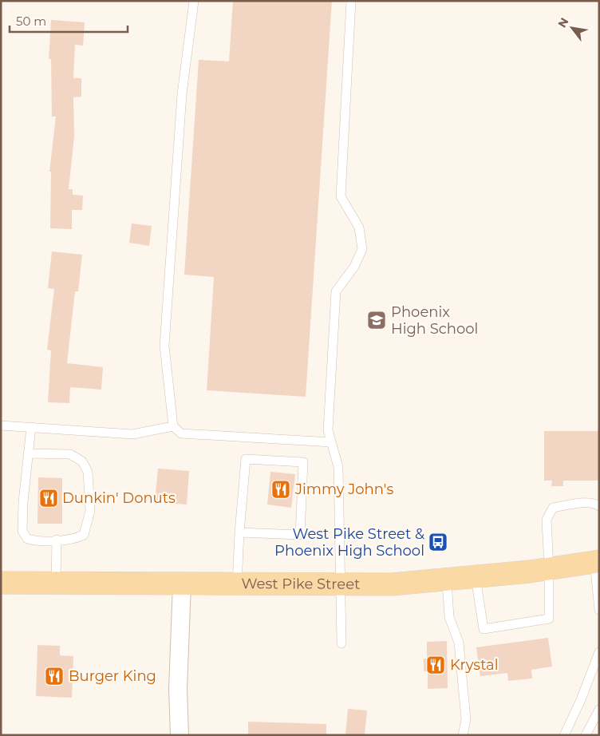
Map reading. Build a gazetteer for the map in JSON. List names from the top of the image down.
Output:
{
  "streets": {
    "main road": ["West Pike Street"]
  },
  "places": {
    "school or university": ["Phoenix High School"],
    "restaurant": [
      "Jimmy John's",
      "Dunkin' Donuts",
      "Krystal",
      "Burger King"
    ],
    "bus stop": ["West Pike Street & Phoenix High School"]
  },
  "scale_bar": "50 m",
  "north": "top left"
}
